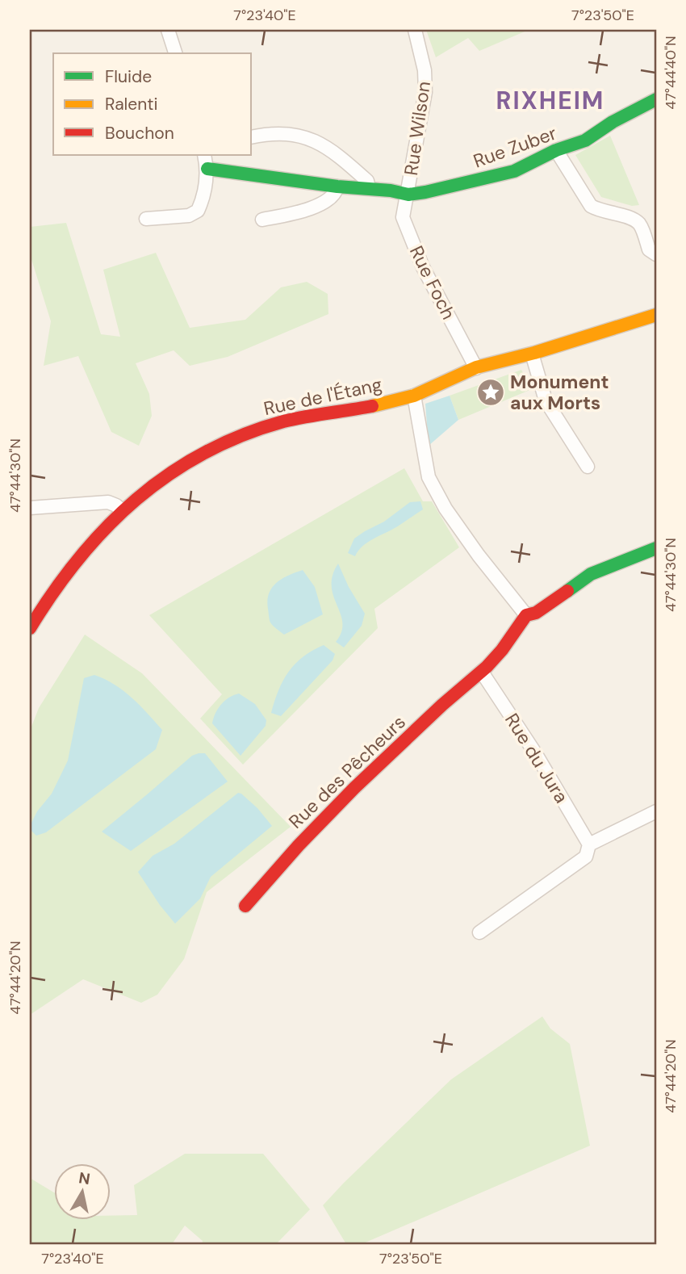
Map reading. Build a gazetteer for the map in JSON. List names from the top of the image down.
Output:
{
  "streets": {
    "street": [
      "Rue Wilson",
      "Rue Zuber",
      "Rue Foch",
      "Rue de l'Étang",
      "Rue du Jura",
      "Rue des Pêcheurs"
    ]
  },
  "crossings": [
    ["Rue Wilson", "Rue Zuber"],
    ["Rue Wilson", "Rue Foch"],
    ["Rue Zuber", "Rue Foch"],
    ["Rue Foch", "Rue de l'Étang"],
    ["Rue du Jura", "Rue des Pêcheurs"]
  ],
  "districts": ["RIXHEIM"],
  "places": {
    "place": ["Monument aux Morts"]
  },
  "legend": ["Fluide", "Ralenti", "Bouchon"],
  "north": "top",
  "coordinates": [
    "7°23'40\"E",
    "7°23'50\"E",
    "47°44'40\"N",
    "47°44'30\"N",
    "47°44'20\"N"
  ]
}
